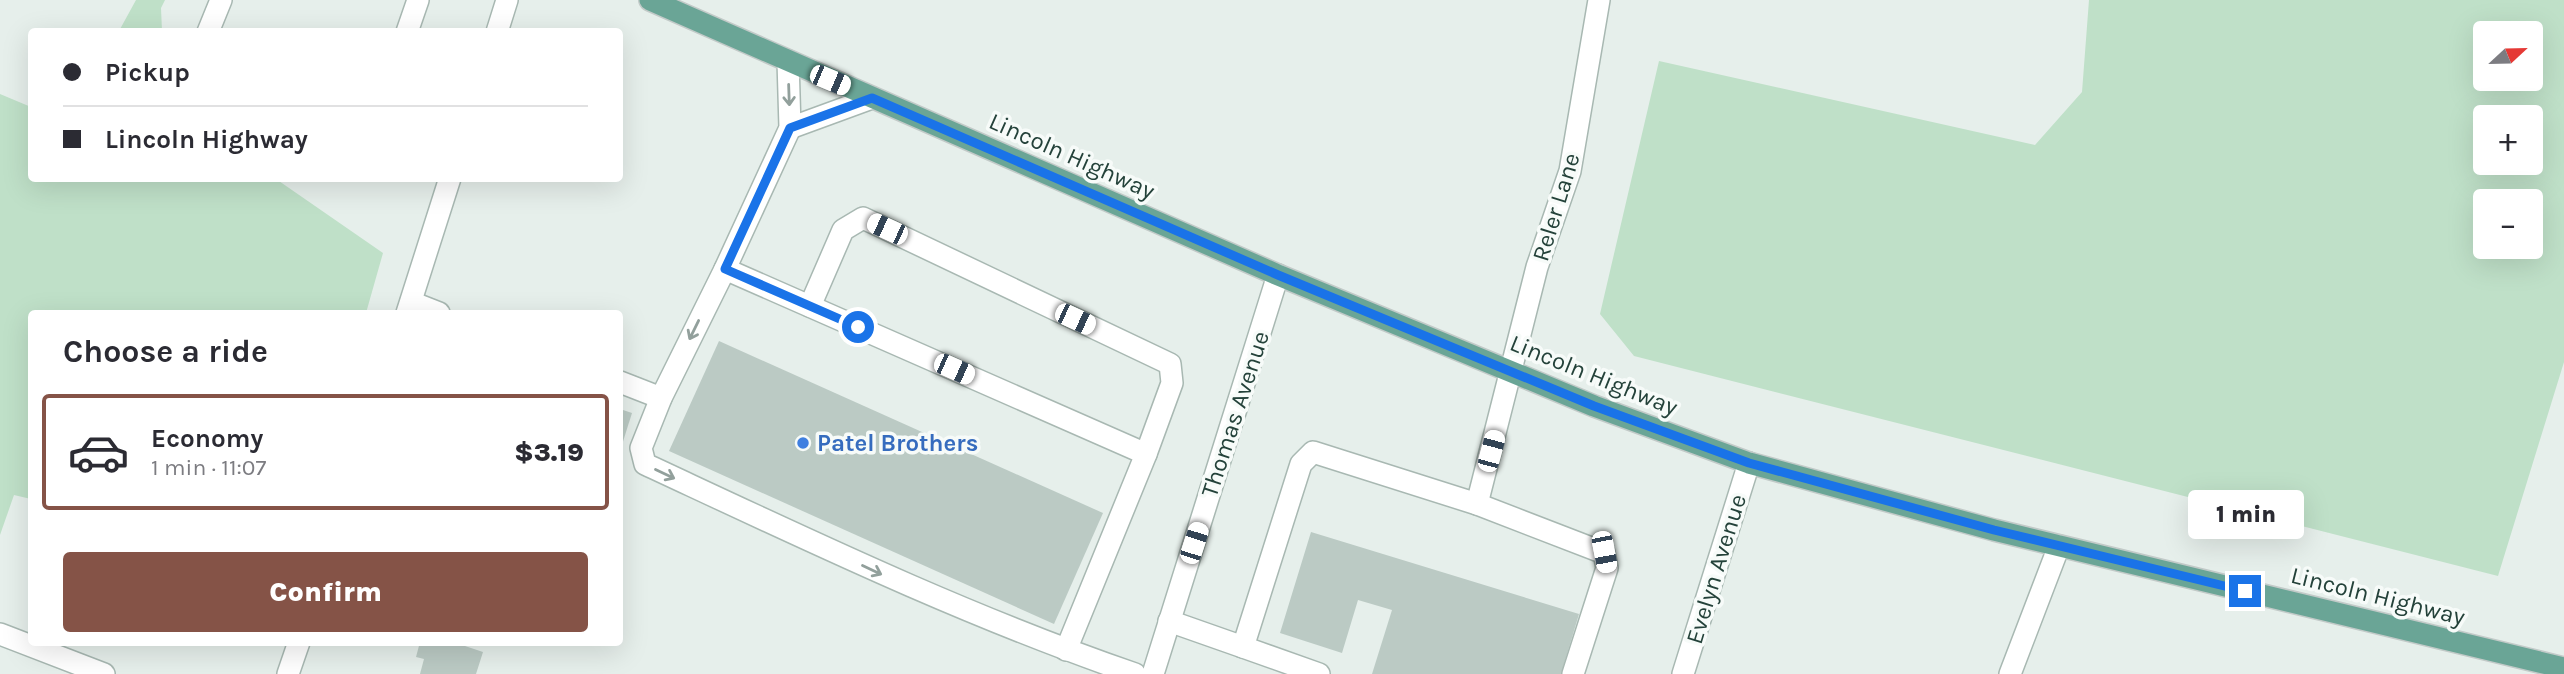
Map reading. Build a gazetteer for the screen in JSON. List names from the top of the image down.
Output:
{
  "streets": {
    "main road": ["Lincoln Highway"],
    "street": ["Reler Lane", "Thomas Avenue", "Evelyn Avenue"]
  },
  "crossings": [
    ["Lincoln Highway", "Reler Lane"],
    ["Lincoln Highway", "Thomas Avenue"],
    ["Lincoln Highway", "Evelyn Avenue"]
  ],
  "places": ["Patel Brothers"],
  "north": "right",
  "page": {
    "map_buttons": ["+", "−"],
    "banner": ["Pickup", "Lincoln Highway"],
    "heading": "Choose a ride",
    "list": [
      {
        "name": "Economy",
        "note": "1 min · 11:07",
        "value": "$3.19"
      }
    ],
    "bubble": "1 min",
    "buttons": "Confirm"
  }
}
